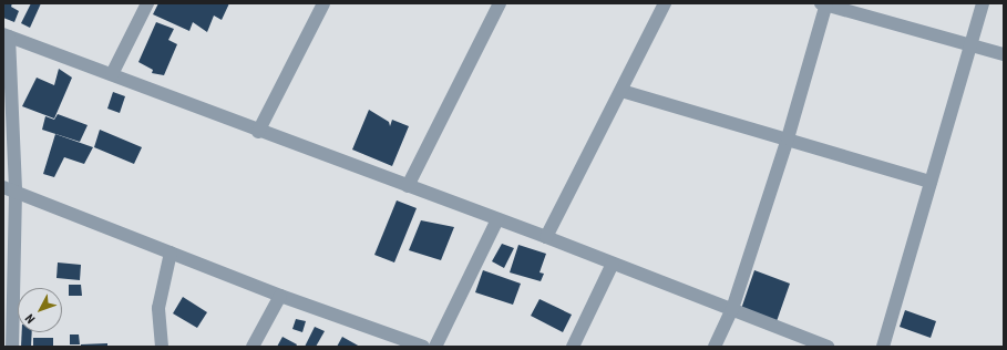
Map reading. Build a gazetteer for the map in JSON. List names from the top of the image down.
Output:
{
  "north": "bottom left"
}
